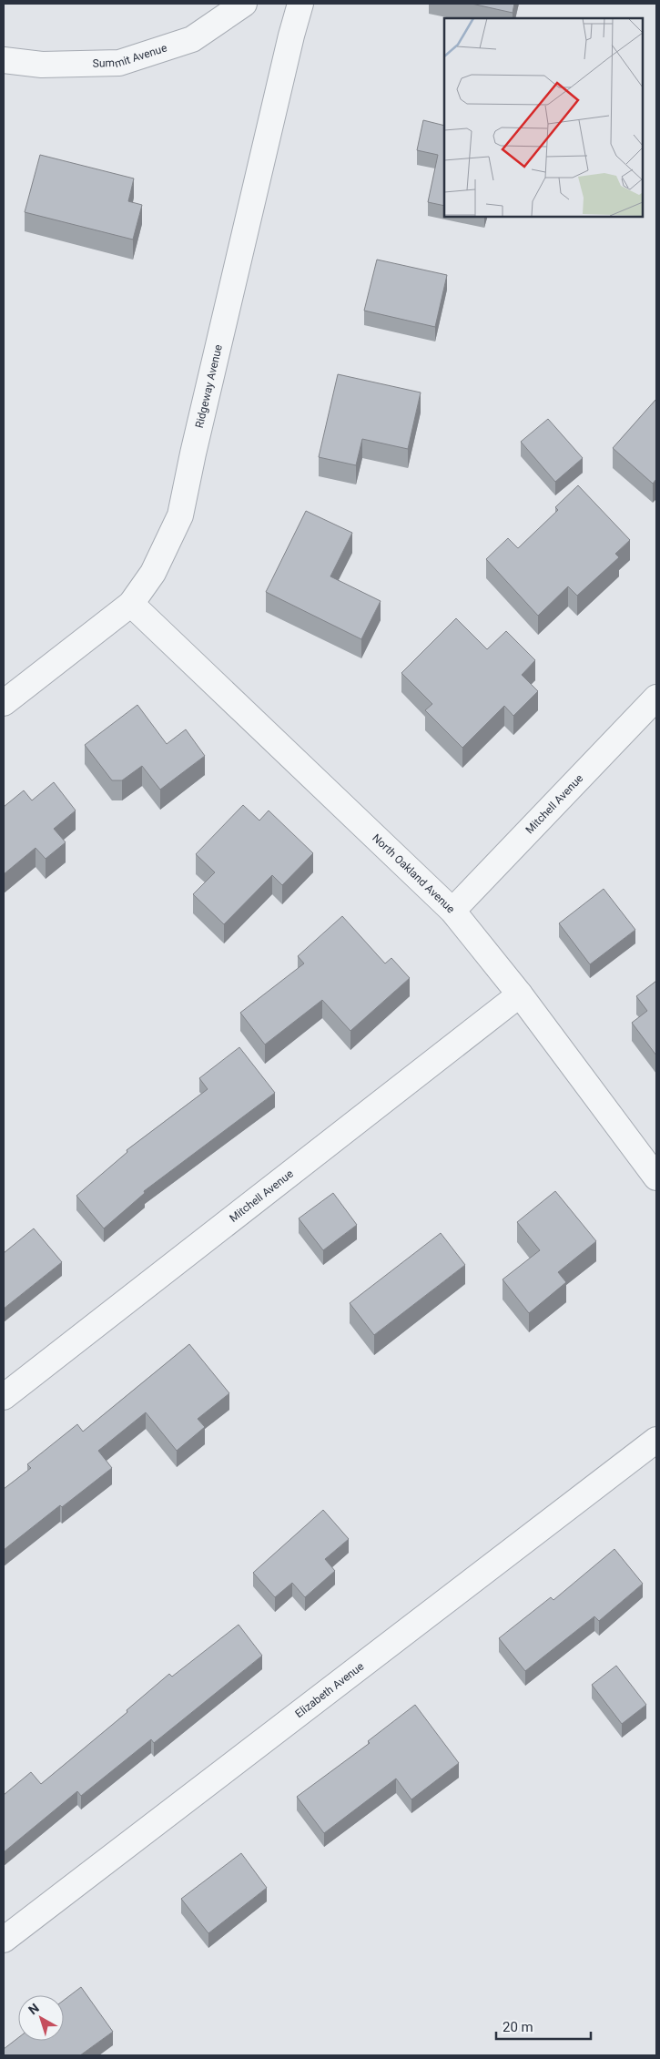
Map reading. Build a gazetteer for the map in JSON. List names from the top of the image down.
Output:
{
  "streets": {
    "street": [
      "Summit Avenue",
      "Ridgeway Avenue",
      "Mitchell Avenue",
      "North Oakland Avenue",
      "Elizabeth Avenue"
    ]
  },
  "crossings": [
    ["Ridgeway Avenue", "North Oakland Avenue"],
    ["Mitchell Avenue", "North Oakland Avenue"]
  ],
  "scale_bar": "20 m",
  "north": "top left"
}
